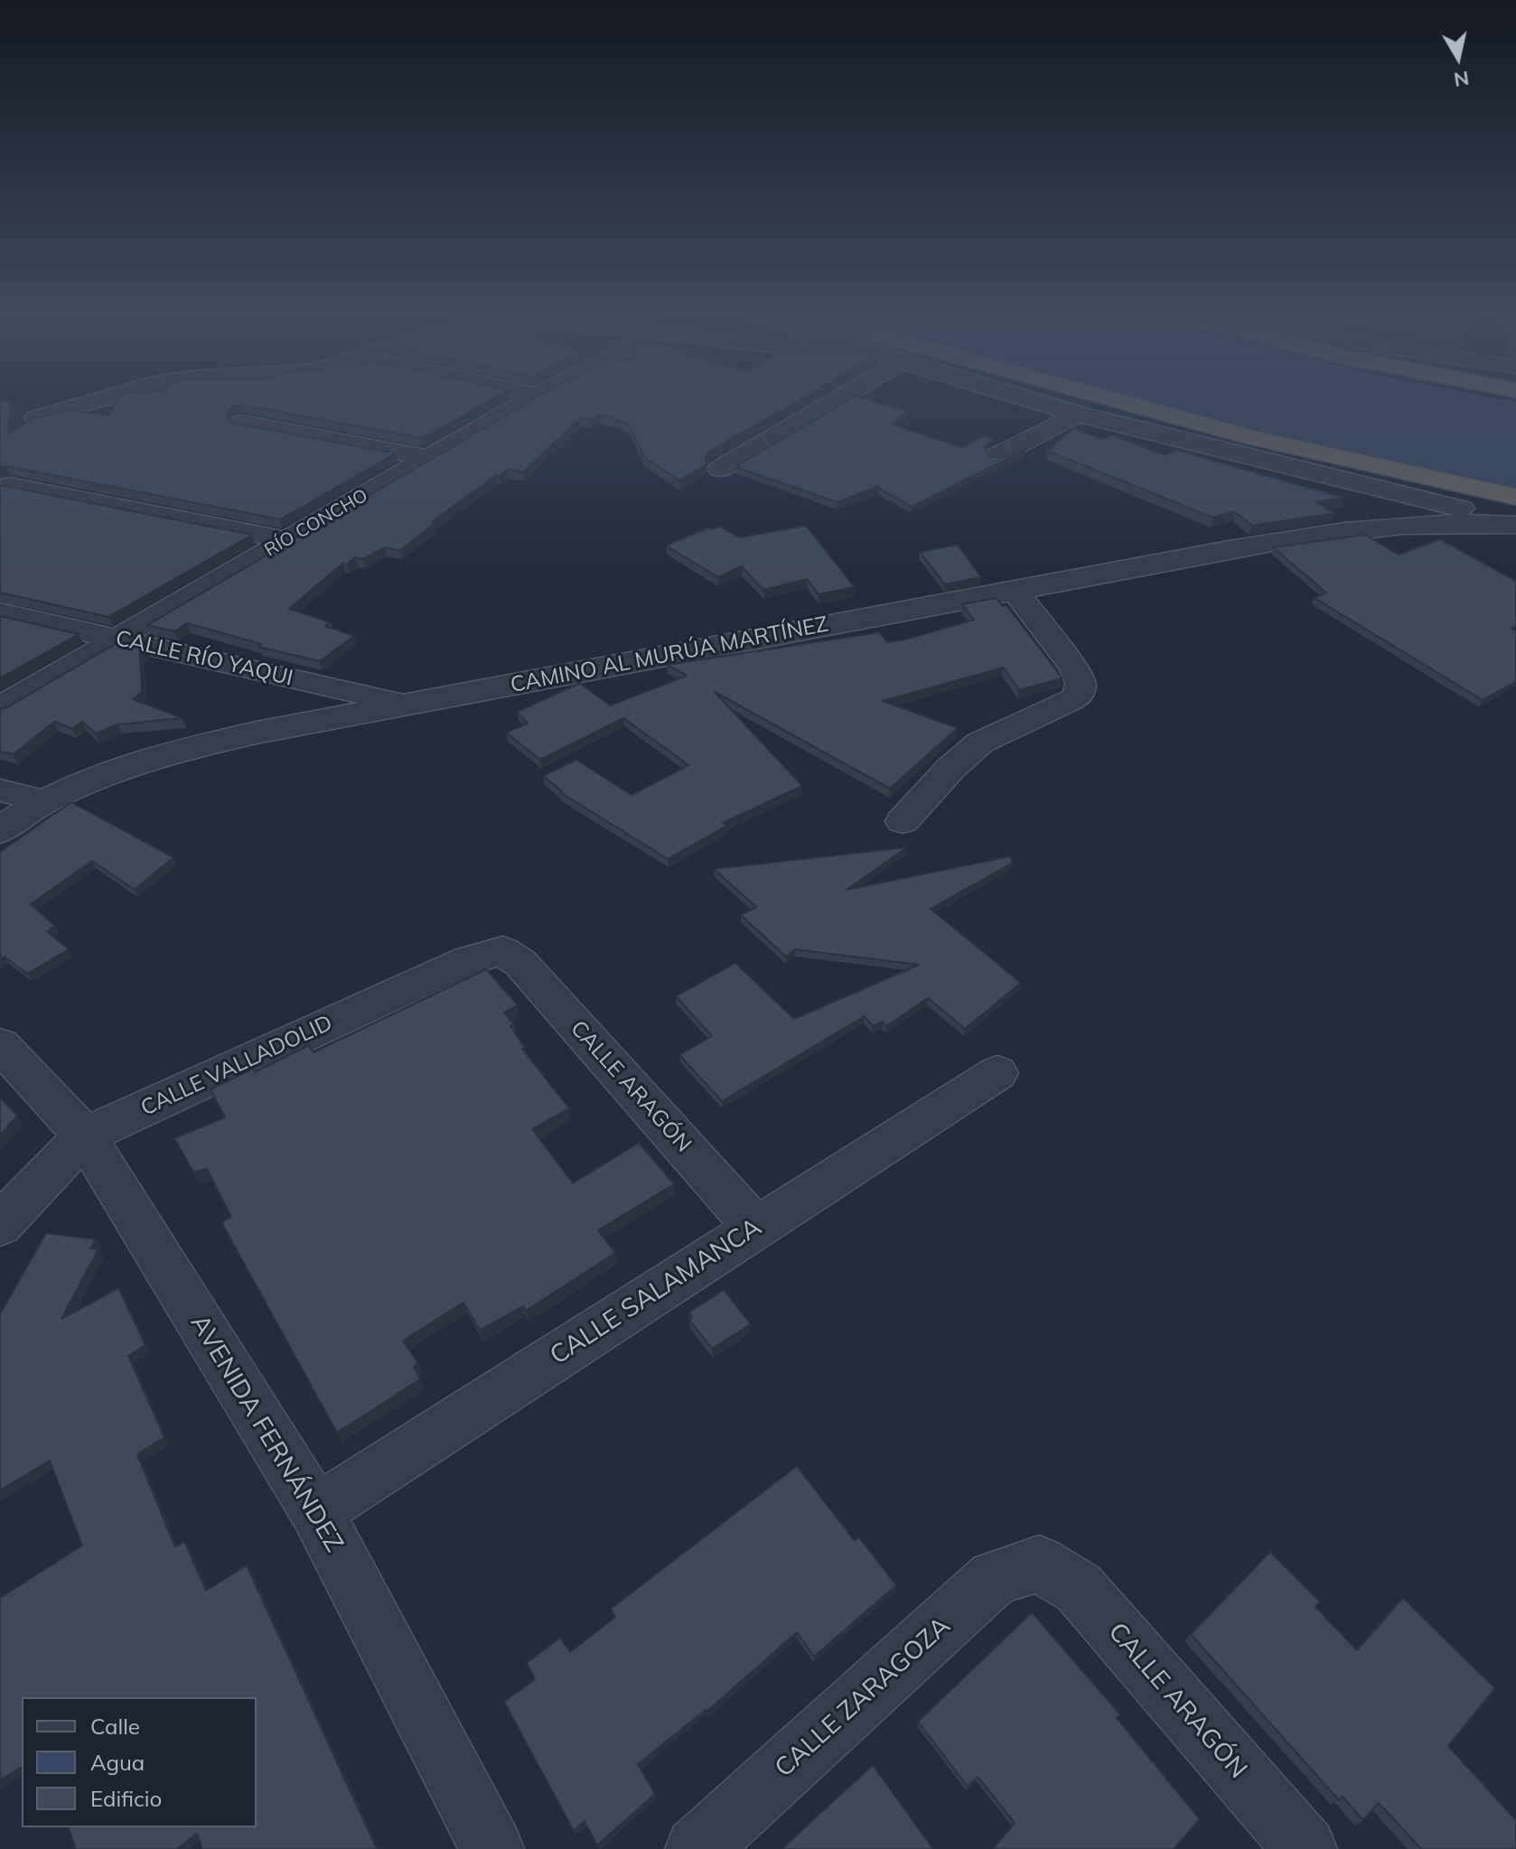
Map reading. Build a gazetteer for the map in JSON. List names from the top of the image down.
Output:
{
  "streets": {
    "street": [
      "RÍO CONCHO",
      "CAMINO AL MURÚA MARTÍNEZ",
      "CALLE RÍO YAQUI",
      "CALLE VALLADOLID",
      "CALLE ARAGÓN",
      "CALLE SALAMANCA",
      "AVENIDA FERNÁNDEZ",
      "CALLE ZARAGOZA"
    ]
  },
  "crossings": [
    ["RÍO CONCHO", "CALLE RÍO YAQUI"],
    ["CAMINO AL MURÚA MARTÍNEZ", "CALLE RÍO YAQUI"],
    ["CALLE VALLADOLID", "CALLE ARAGÓN"],
    ["CALLE VALLADOLID", "AVENIDA FERNÁNDEZ"],
    ["CALLE ARAGÓN", "CALLE SALAMANCA"],
    ["CALLE ARAGÓN", "CALLE ZARAGOZA"],
    ["CALLE SALAMANCA", "AVENIDA FERNÁNDEZ"]
  ],
  "legend": ["Calle", "Agua", "Edificio"],
  "north": "bottom"
}
